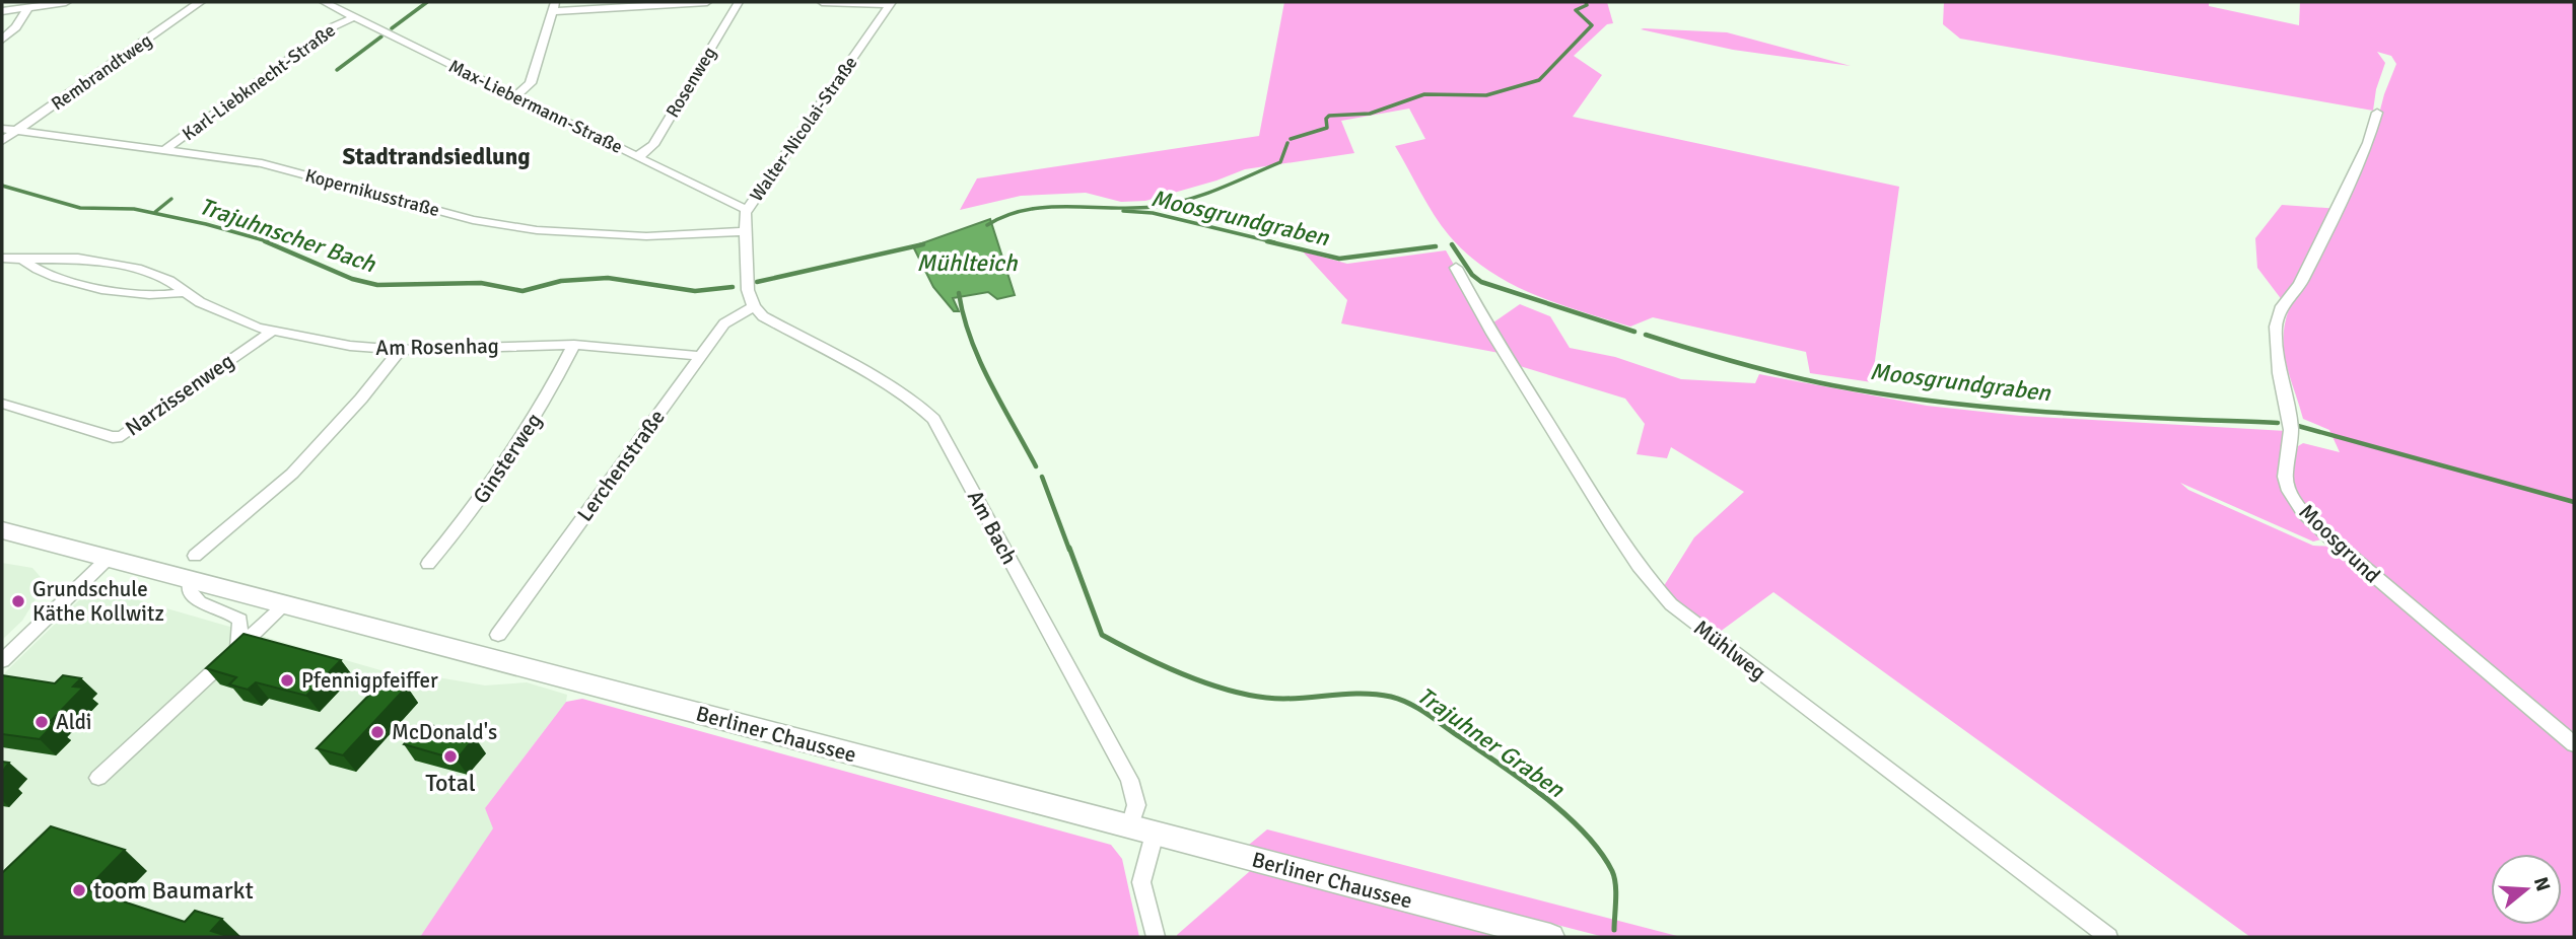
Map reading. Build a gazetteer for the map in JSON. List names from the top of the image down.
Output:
{
  "streets": {
    "main road": ["Berliner Chaussee"],
    "street": [
      "Rembrandtweg",
      "Karl-Liebknecht-Straße",
      "Rosenweg",
      "Max-Liebermann-Straße",
      "Walter-Nicolai-Straße",
      "Kopernikusstraße",
      "Am Rosenhag",
      "Narzissenweg",
      "Ginsterweg",
      "Lerchenstraße",
      "Am Bach",
      "Moosgrund",
      "Mühlweg"
    ]
  },
  "crossings": [
    ["Rembrandtweg", "Kopernikusstraße"],
    ["Karl-Liebknecht-Straße", "Max-Liebermann-Straße"],
    ["Karl-Liebknecht-Straße", "Kopernikusstraße"],
    ["Rosenweg", "Max-Liebermann-Straße"],
    ["Max-Liebermann-Straße", "Walter-Nicolai-Straße"],
    ["Walter-Nicolai-Straße", "Kopernikusstraße"],
    ["Walter-Nicolai-Straße", "Lerchenstraße"],
    ["Walter-Nicolai-Straße", "Am Bach"],
    ["Am Rosenhag", "Narzissenweg"],
    ["Am Rosenhag", "Ginsterweg"],
    ["Am Rosenhag", "Lerchenstraße"],
    ["Lerchenstraße", "Am Bach"],
    ["Am Bach", "Berliner Chaussee"]
  ],
  "districts": ["Stadtrandsiedlung"],
  "water": [
    "Moosgrundgraben",
    "Trajuhnscher Bach",
    "Mühlteich",
    "Trajuhner Graben"
  ],
  "places": [
    "Grundschule Käthe Kollwitz",
    "Pfennigpfeiffer",
    "Aldi",
    "McDonald's",
    "Total",
    "toom Baumarkt"
  ],
  "north": "right"
}
